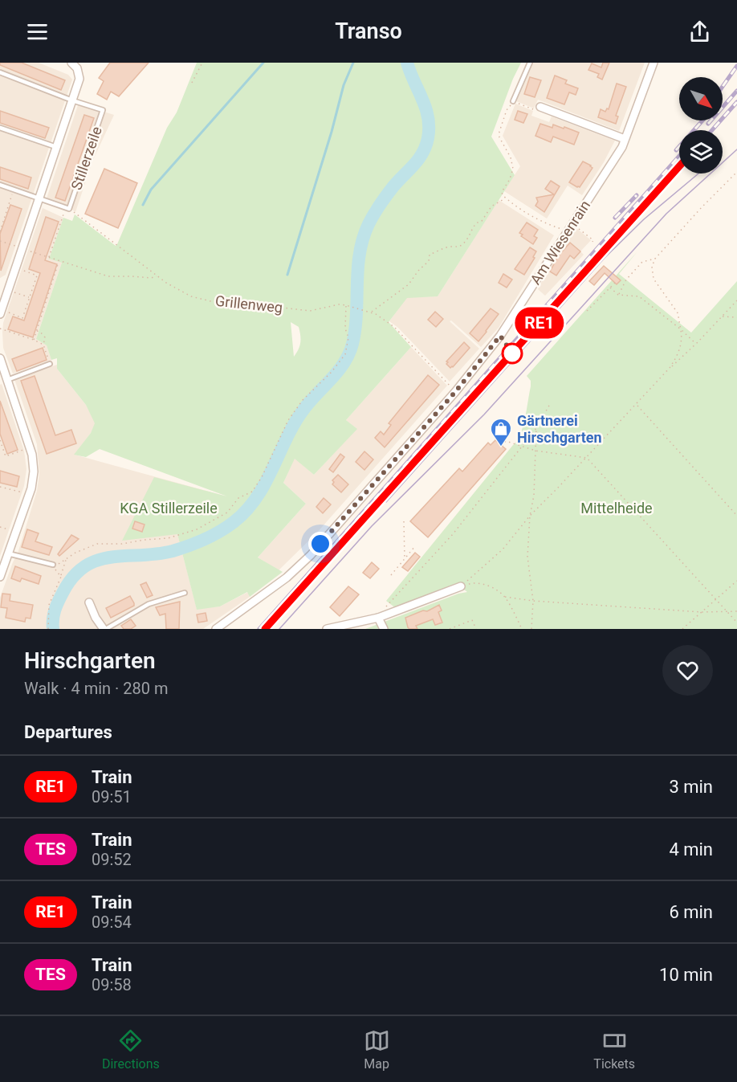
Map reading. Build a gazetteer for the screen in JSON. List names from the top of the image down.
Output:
{
  "streets": {
    "street": ["Am Wiesenrain"],
    "lane": ["Stillerzeile"],
    "path": ["Grillenweg"]
  },
  "crossings": [
    ["Stillerzeile", "Grillenweg"],
    ["Am Wiesenrain", "Grillenweg"]
  ],
  "parks": ["KGA Stillerzeile", "Mittelheide"],
  "places": {
    "shop": ["Gärtnerei Hirschgarten"]
  },
  "north": "bottom right",
  "page": {
    "header": "Transo",
    "on_map": "RE1",
    "heading": [
      ["Hirschgarten", "Walk · 4 min · 280 m"],
      "Departures"
    ],
    "list": [
      {
        "mark": "RE1",
        "name": "Train",
        "note": "09:51",
        "value": "3 min"
      },
      {
        "mark": "TES",
        "name": "Train",
        "note": "09:52",
        "value": "4 min"
      },
      {
        "mark": "RE1",
        "name": "Train",
        "note": "09:54",
        "value": "6 min"
      },
      {
        "mark": "TES",
        "name": "Train",
        "note": "09:58",
        "value": "10 min"
      }
    ],
    "tabs": ["Directions", "Map", "Tickets"]
  }
}
